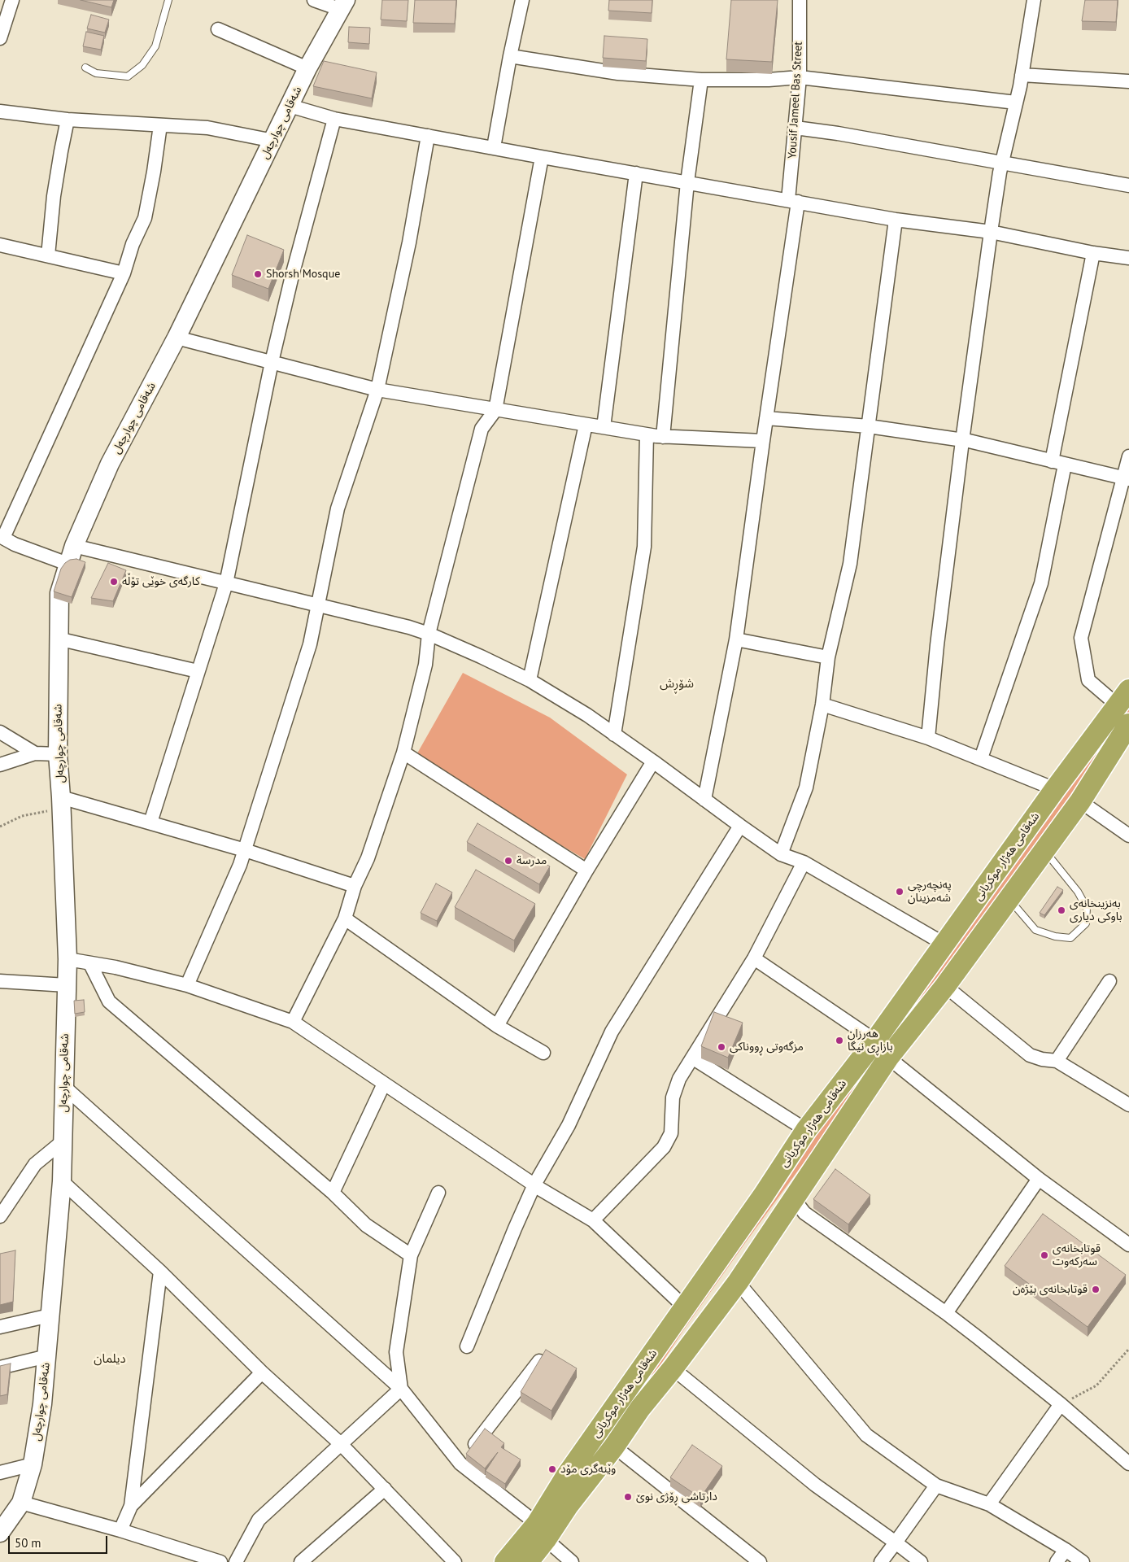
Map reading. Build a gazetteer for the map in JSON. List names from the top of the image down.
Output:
{
  "streets": {
    "highway": ["شەقامی ھەژار موکریانی"],
    "main road": ["شەقامی چوارچەل"],
    "street": ["Yousif Jameel Bas Street"]
  },
  "districts": ["شۆڕش", "دیلمان"],
  "places": [
    "Shorsh Mosque",
    "کارگەی خوێی تۆڵە",
    "مدرسة",
    "پەنچەرچی شەمزینان",
    "بەنزینخانەی باوکی دیاری",
    "هەرزان بازاڕی نیگا",
    "مزگەوتی ڕووناکی",
    "قوتابخانەی سەرکەوت",
    "قوتابخانەی بێژەن",
    "وێنەگری مۆد",
    "دارتاشی ڕۆژی نوێ"
  ],
  "scale_bar": "50 m"
}
